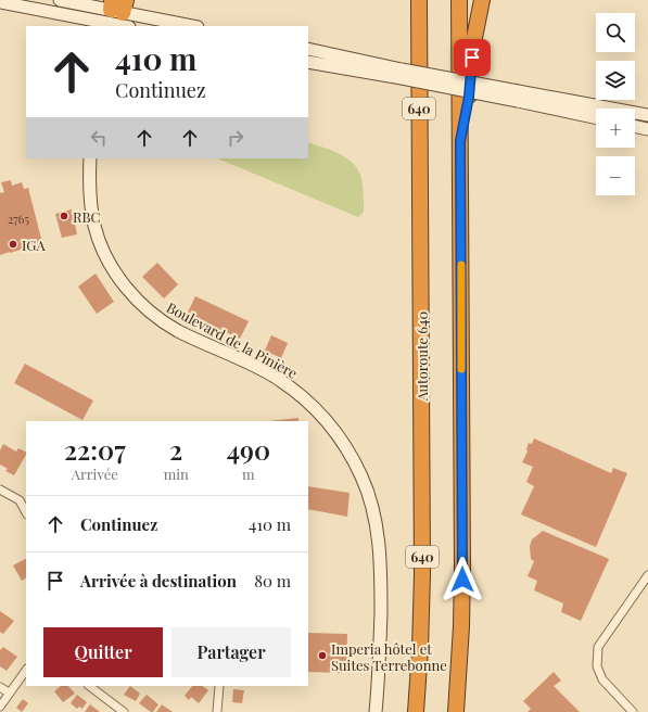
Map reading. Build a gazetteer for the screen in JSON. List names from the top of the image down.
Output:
{
  "streets": {
    "highway": ["640", "Autoroute 640"],
    "street": ["Boulevard de la Pinière"]
  },
  "places": ["RBC", "IGA", "Imperia hôtel et Suites Terrebonne"],
  "house_numbers": ["2765"],
  "page": {
    "map_buttons": ["+", "−"],
    "turn": ["410 m", "Continuez"],
    "eta": [
      "22:07",
      "Arrivée",
      "2",
      "min",
      "490",
      "m"
    ],
    "list": [
      {
        "name": "Continuez",
        "value": "410 m"
      },
      {
        "name": "Arrivée à destination",
        "value": "80 m"
      }
    ],
    "buttons": ["Quitter", "Partager"]
  }
}
